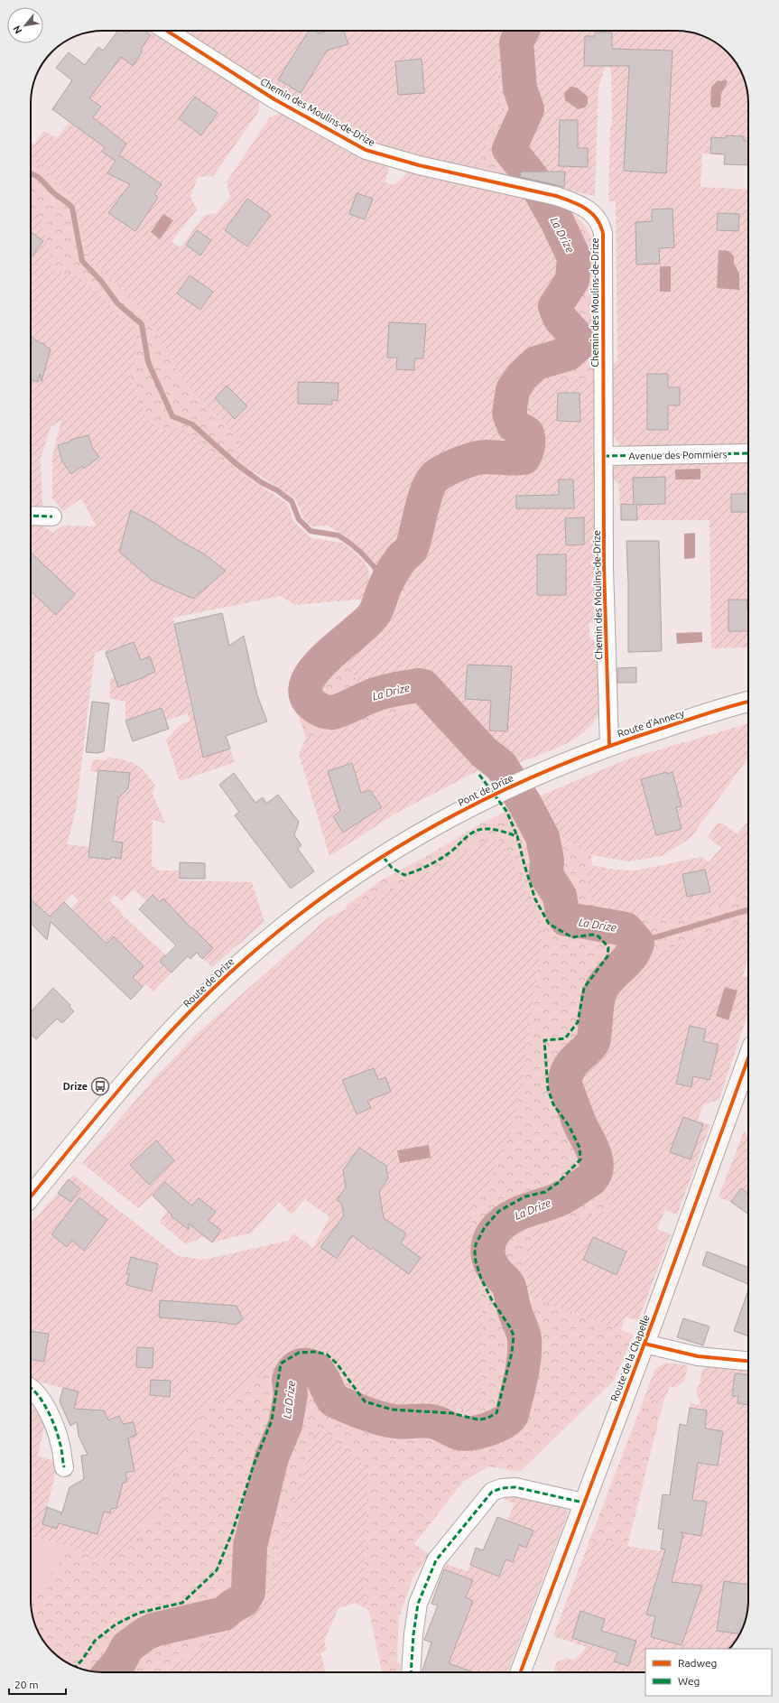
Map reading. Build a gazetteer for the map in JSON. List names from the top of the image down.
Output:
{
  "streets": {
    "main road": [
      "Route d'Annecy",
      "Pont de Drize",
      "Route de Drize",
      "Route de la Chapelle"
    ],
    "street": ["Chemin des Moulins-de-Drize", "Avenue des Pommiers"]
  },
  "crossings": [
    ["Chemin des Moulins-de-Drize", "Avenue des Pommiers"],
    ["Chemin des Moulins-de-Drize", "Route d'Annecy"],
    ["Route d'Annecy", "Pont de Drize"],
    ["Pont de Drize", "Route de Drize"]
  ],
  "water": ["La Drize"],
  "places": {
    "bus stop": ["Drize"]
  },
  "legend": ["Radweg", "Weg"],
  "scale_bar": "20 m",
  "north": "bottom left"
}
